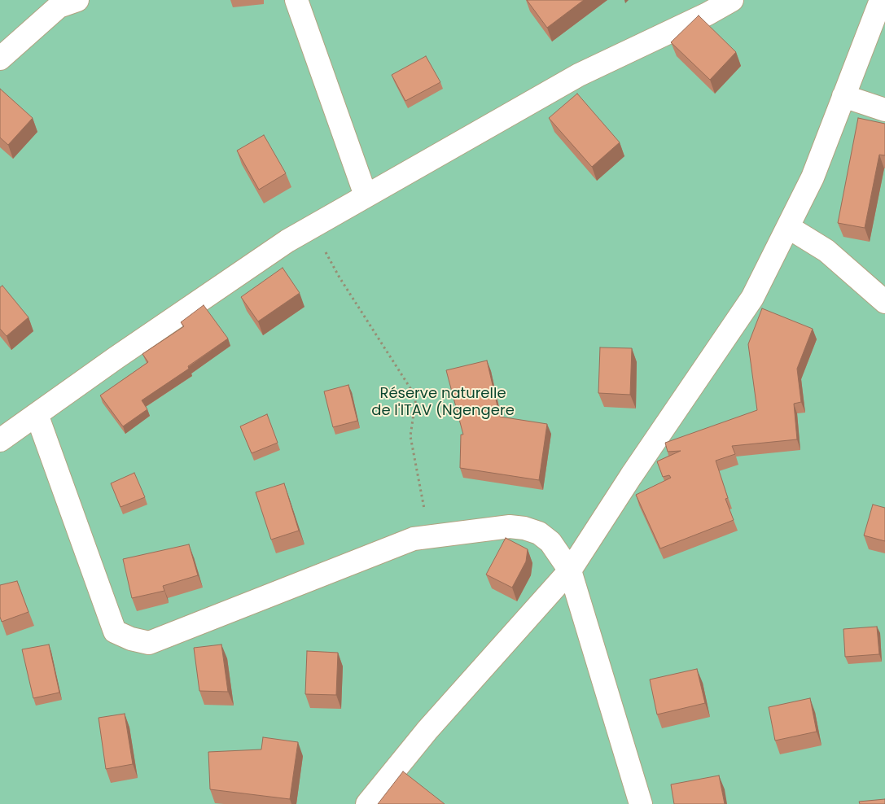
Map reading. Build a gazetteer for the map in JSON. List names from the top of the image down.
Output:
{
  "parks": ["Réserve naturelle de l'ITAV (Ngengere"]
}
